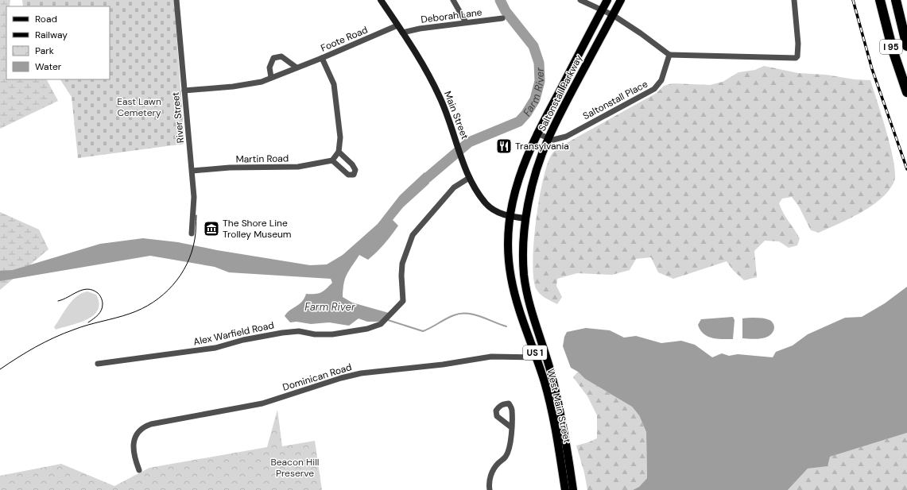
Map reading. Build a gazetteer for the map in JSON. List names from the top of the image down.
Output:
{
  "streets": {
    "highway": ["I 95"],
    "main road": [
      "Saltonstall Parkway",
      "Main Street",
      "US 1",
      "West Main Street"
    ],
    "street": [
      "Deborah Lane",
      "Foote Road",
      "Saltonstall Place",
      "River Street",
      "Martin Road",
      "Alex Warfield Road",
      "Dominican Road"
    ]
  },
  "crossings": [
    ["Deborah Lane", "Main Street"],
    ["Foote Road", "Main Street"],
    ["Foote Road", "River Street"],
    ["Saltonstall Parkway", "Saltonstall Place"],
    ["Saltonstall Parkway", "Main Street"],
    ["Saltonstall Parkway", "West Main Street"],
    ["Main Street", "Alex Warfield Road"],
    ["Main Street", "West Main Street"],
    ["River Street", "Martin Road"],
    ["Dominican Road", "West Main Street"]
  ],
  "water": ["Farm River"],
  "parks": ["East Lawn Cemetery", "Beacon Hill Preserve"],
  "places": {
    "restaurant": ["Transylvania"],
    "museum": ["The Shore Line Trolley Museum"]
  },
  "legend": [
    "Road",
    "Railway",
    "Park",
    "Water"
  ]
}
